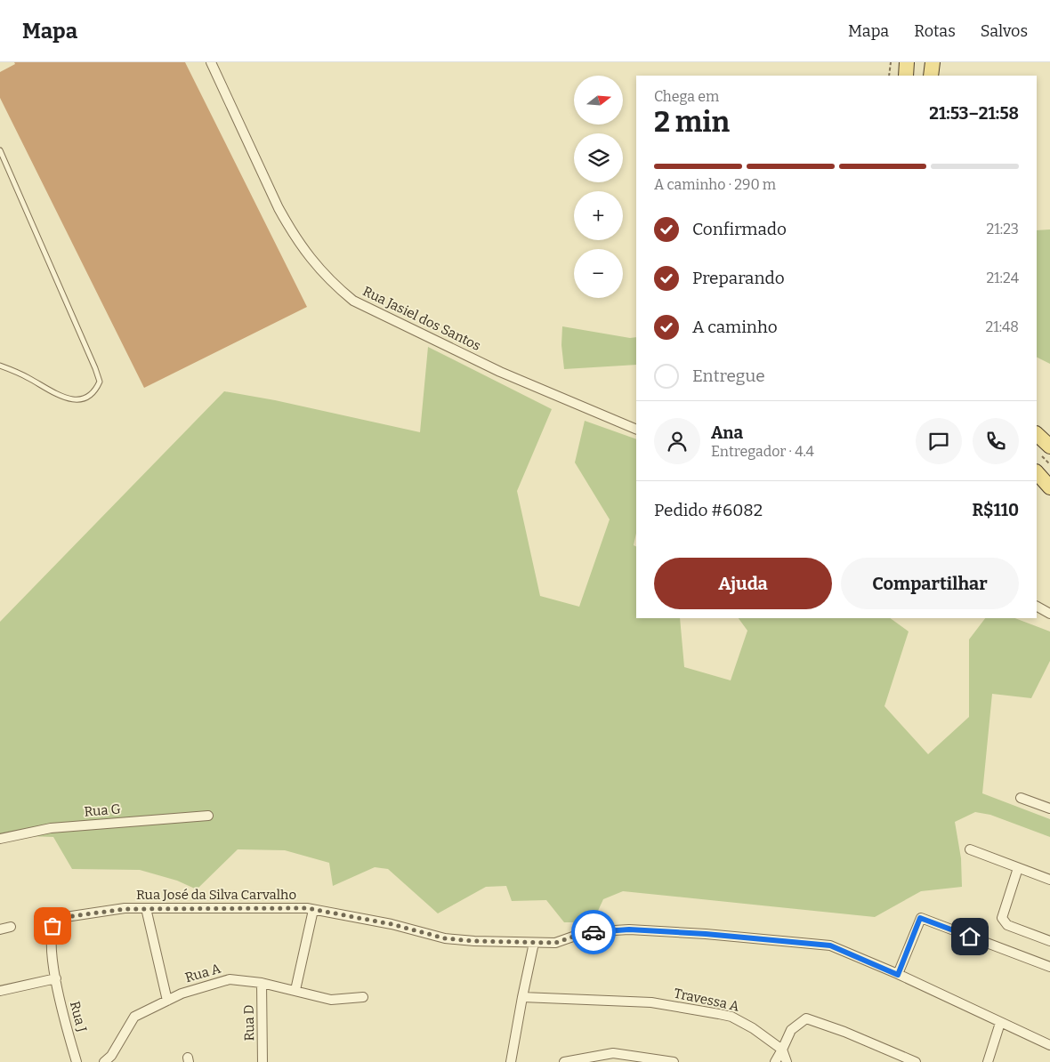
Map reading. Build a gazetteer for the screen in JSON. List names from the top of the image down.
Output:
{
  "streets": {
    "street": [
      "Rua Jasiel dos Santos",
      "Rua G",
      "Rua José da Silva Carvalho",
      "Rua A",
      "Travessa A",
      "Rua J",
      "Rua D"
    ]
  },
  "crossings": [
    ["Rua José da Silva Carvalho", "Rua J"],
    ["Rua A", "Rua D"]
  ],
  "north": "right",
  "page": {
    "header": "Mapa",
    "nav": ["Mapa", "Rotas", "Salvos"],
    "map_buttons": ["+", "−"],
    "heading": ["2 min", "Chega em", "21:53–21:58"],
    "panel": [
      "Ana",
      "Entregador · 4.4",
      "Pedido #6082",
      "R$110"
    ],
    "bar": "A caminho · 290 m",
    "list": [
      ["Confirmado", "21:23"],
      ["Preparando", "21:24"],
      ["A caminho", "21:48"],
      "Entregue"
    ],
    "buttons": ["Ajuda", "Compartilhar"]
  }
}
